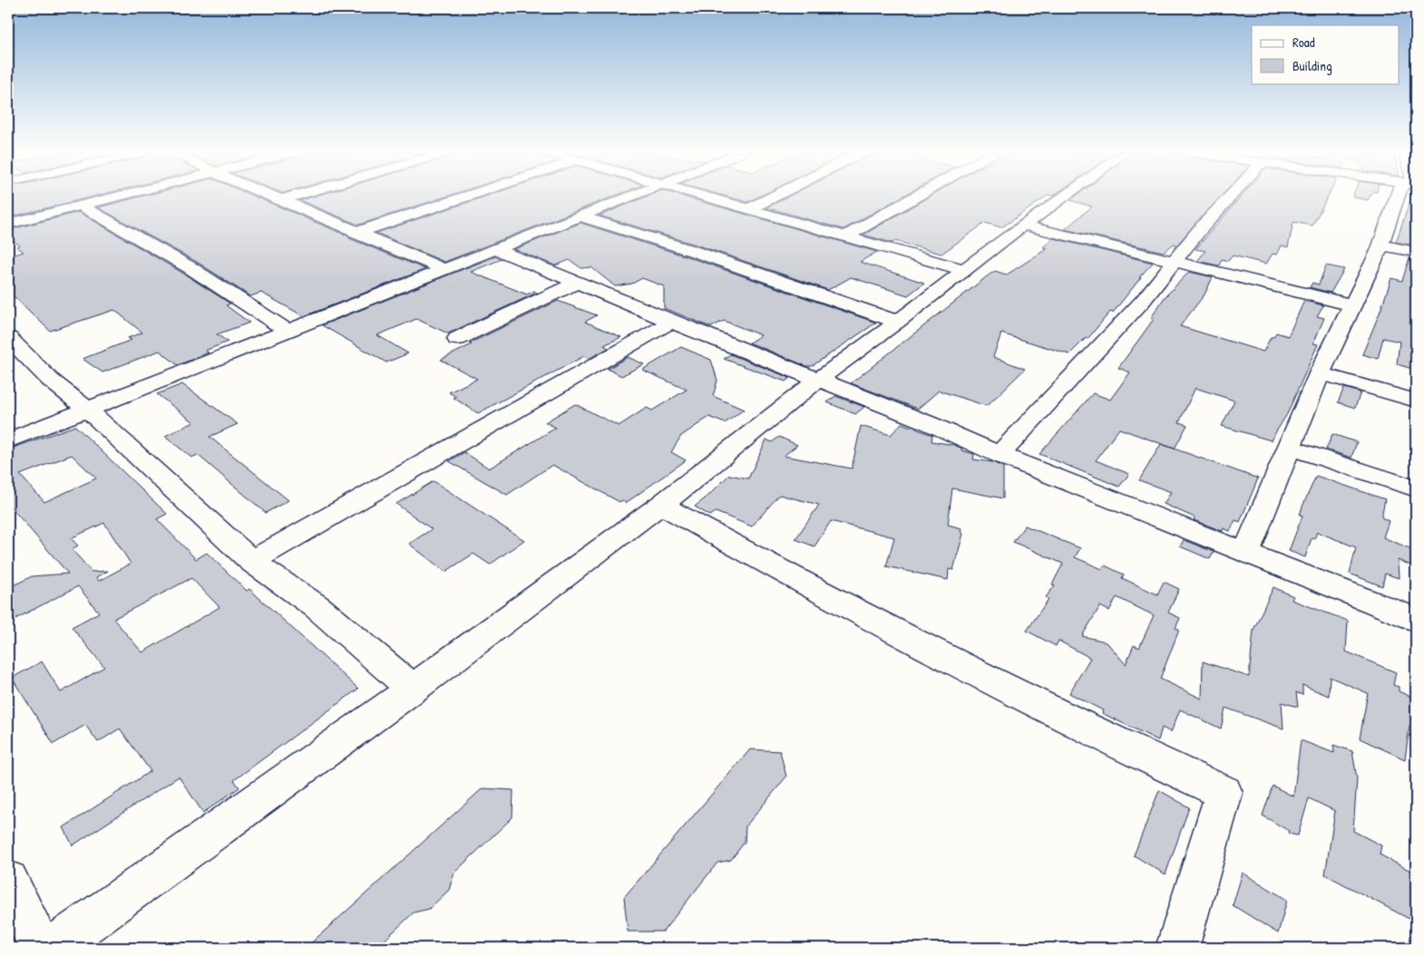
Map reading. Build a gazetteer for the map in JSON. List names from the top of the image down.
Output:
{
  "legend": ["Road", "Building"]
}
